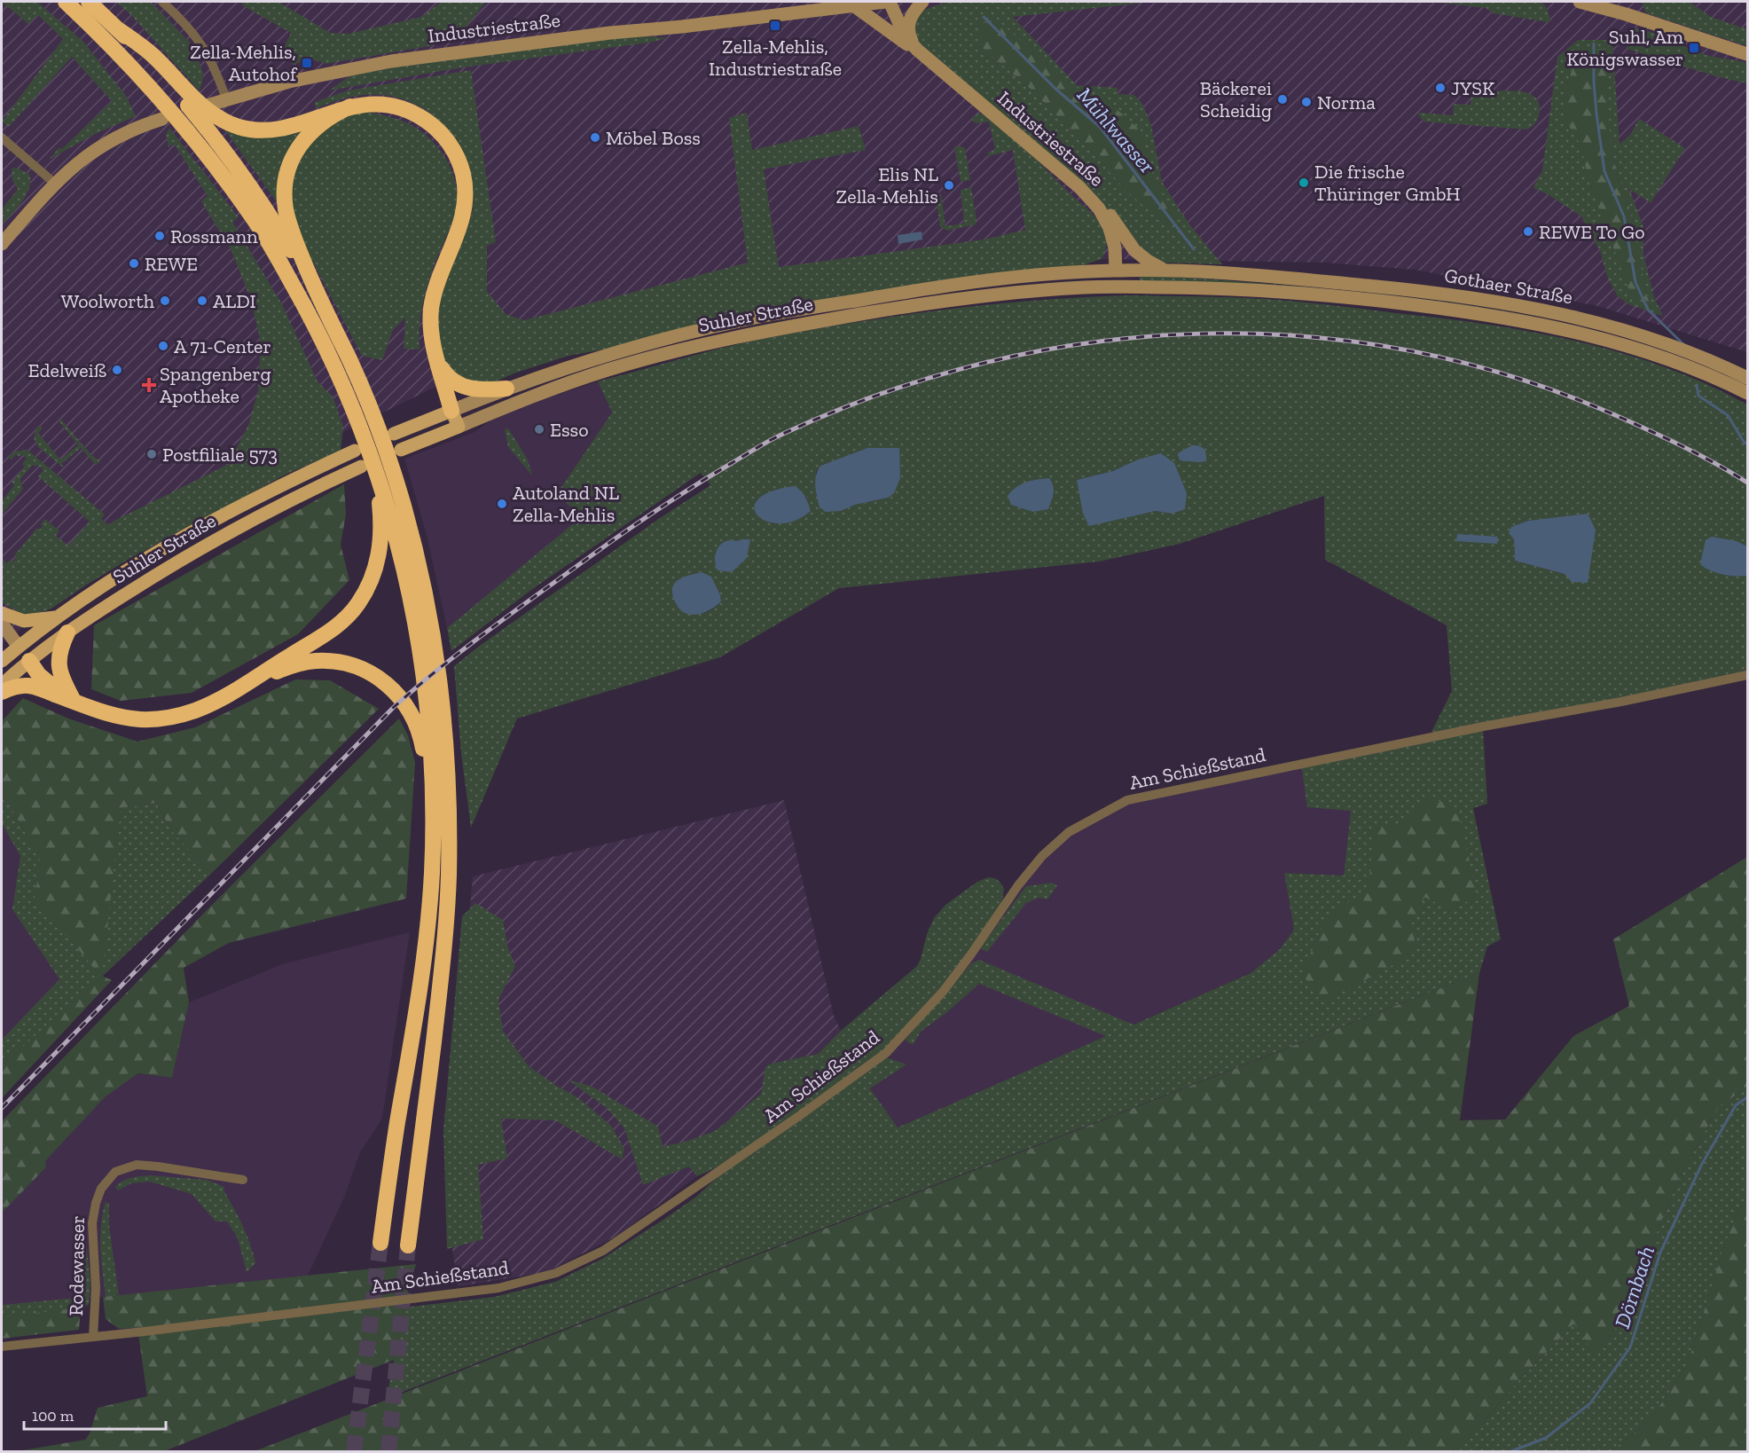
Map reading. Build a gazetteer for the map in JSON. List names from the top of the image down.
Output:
{
  "streets": {
    "main road": ["Industriestraße", "Gothaer Straße", "Suhler Straße"],
    "street": ["Am Schießstand", "Rodewasser"]
  },
  "crossings": [
    ["Industriestraße", "Suhler Straße"],
    ["Gothaer Straße", "Suhler Straße"],
    ["Am Schießstand", "Rodewasser"]
  ],
  "water": ["Mühlwasser", "Dörnbach"],
  "places": {
    "transit": ["Zella-Mehlis, Industriestraße", "Suhl, Am Königswasser", "Zella-Mehlis, Autohof"],
    "other": [
      "JYSK",
      "Bäckerei Scheidig",
      "Norma",
      "Möbel Boss",
      "Die frische Thüringer GmbH",
      "Elis NL Zella-Mehlis",
      "REWE To Go",
      "Rossmann",
      "REWE",
      "Woolworth",
      "ALDI",
      "A 71-Center",
      "Edelweiß",
      "Esso",
      "Postfiliale 573",
      "Autoland NL Zella-Mehlis"
    ],
    "health": ["Spangenberg Apotheke"]
  },
  "scale_bar": "100 m"
}
